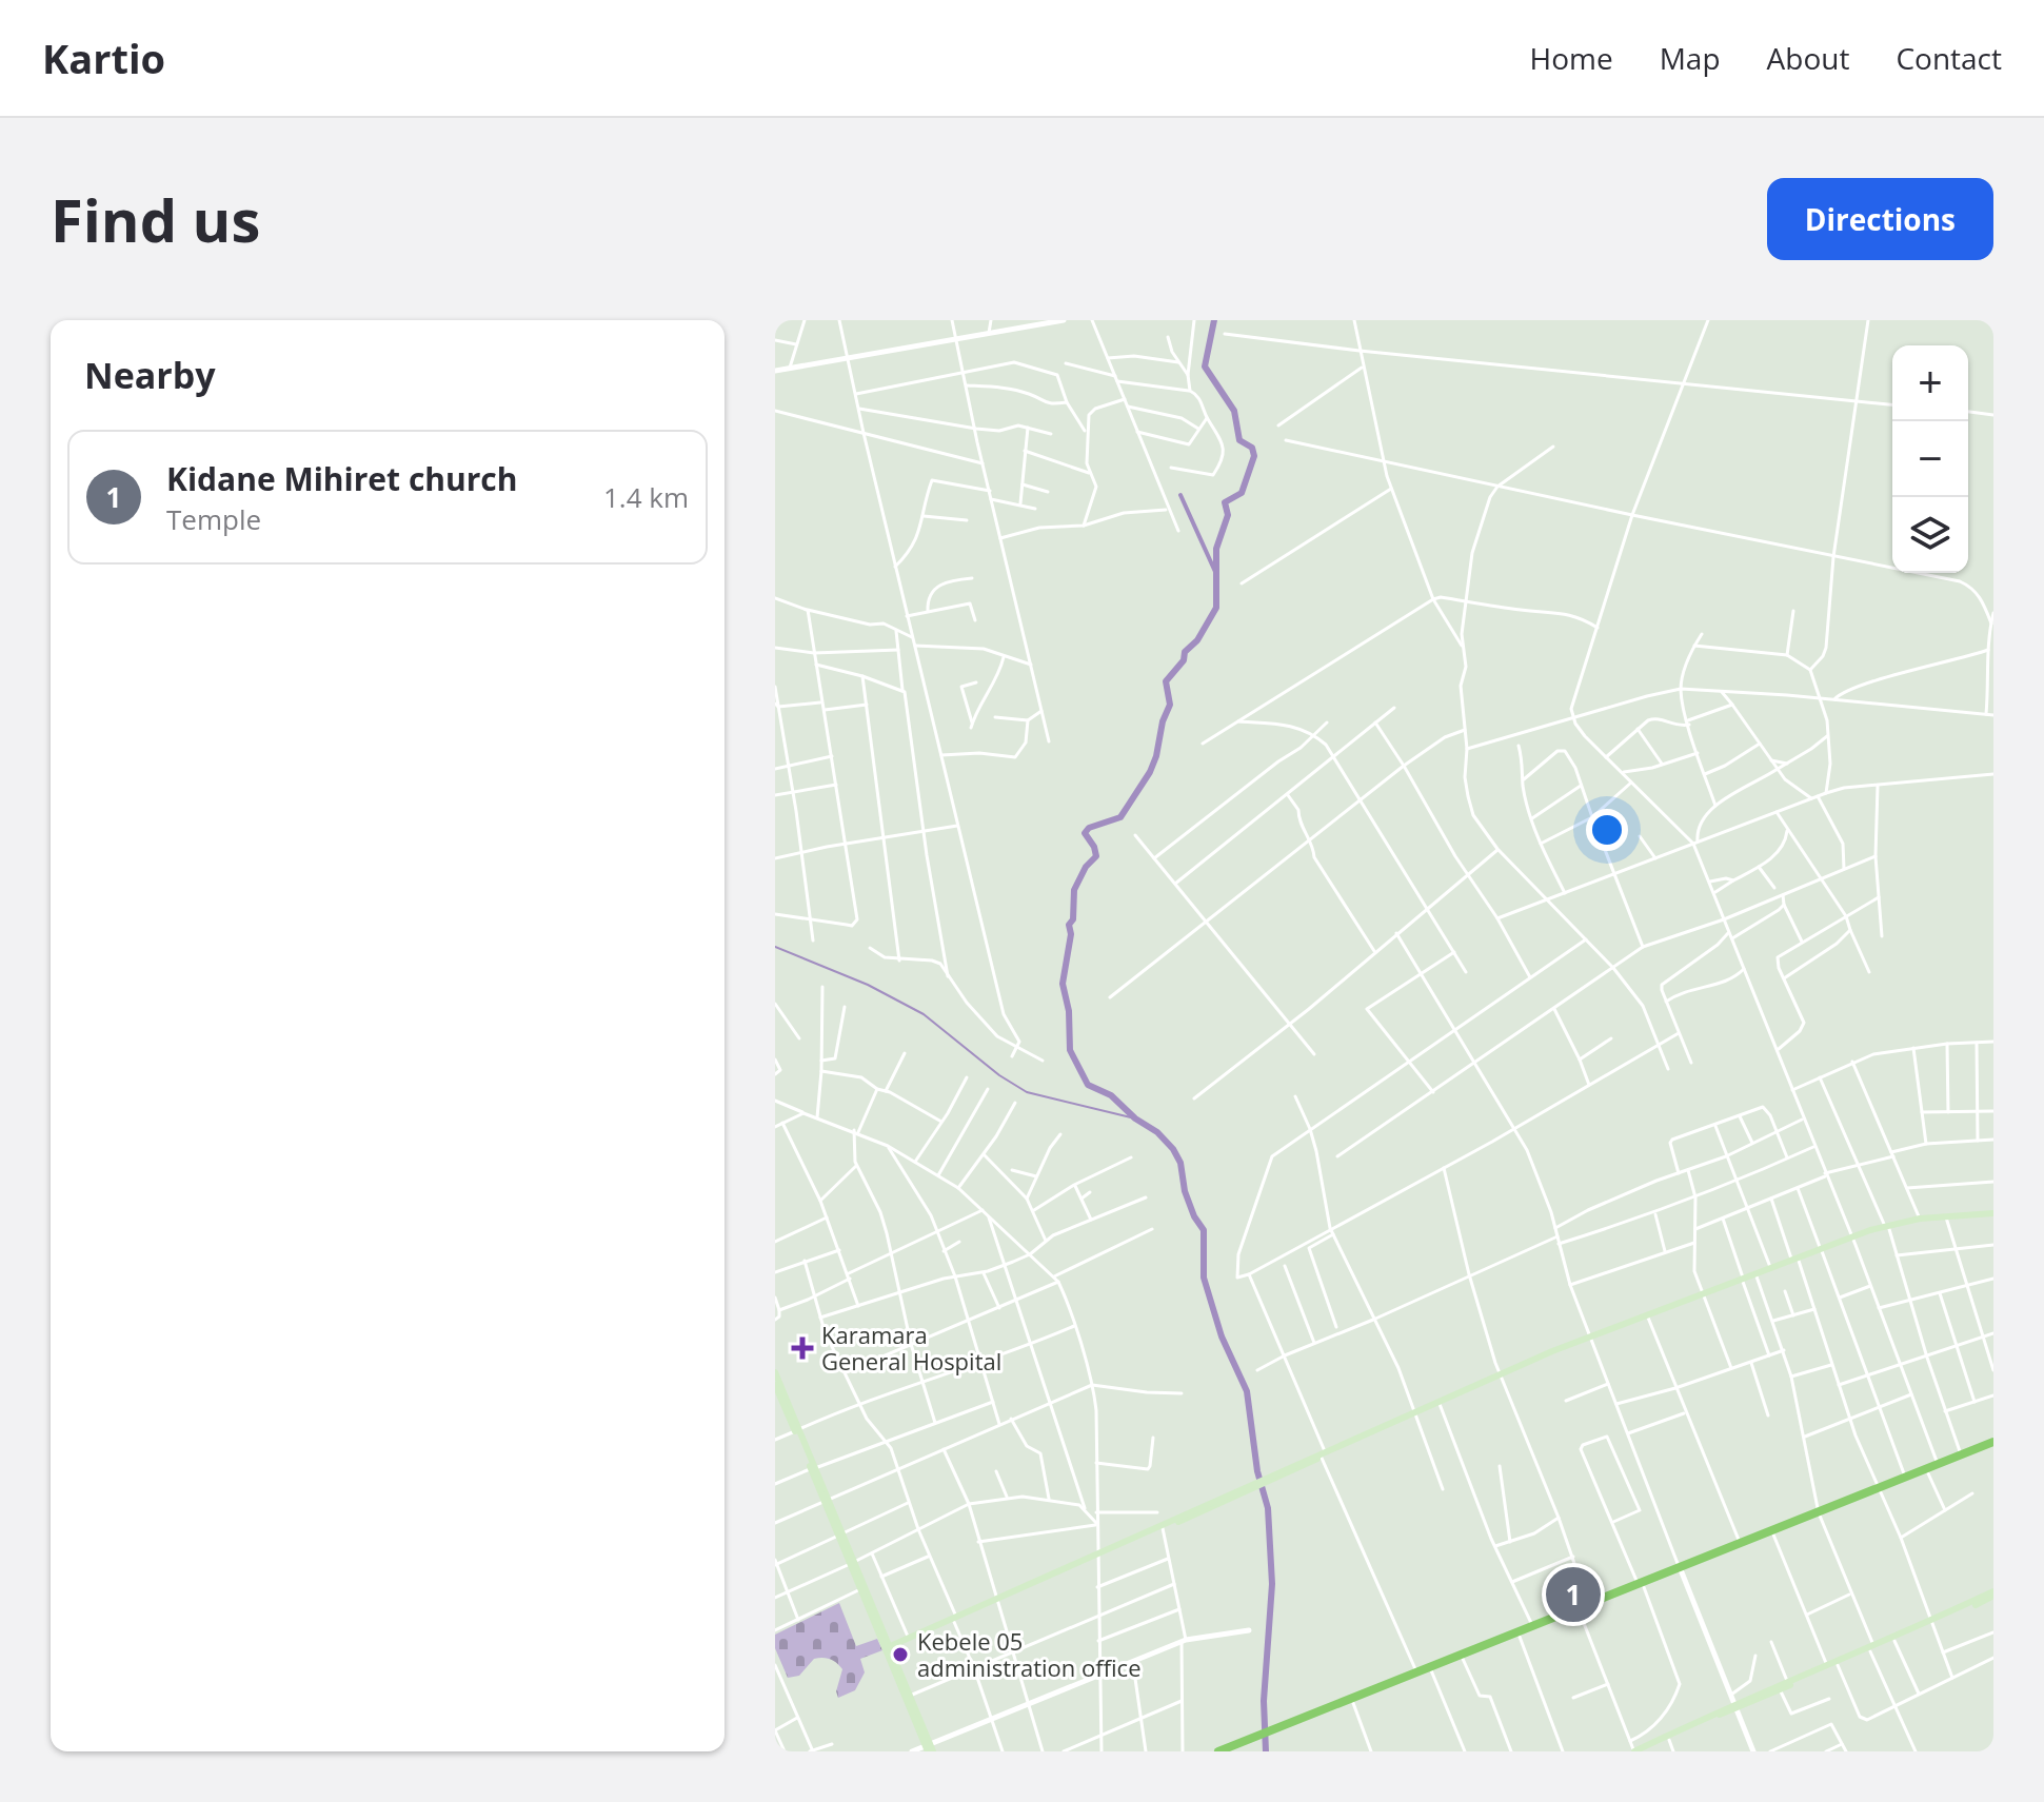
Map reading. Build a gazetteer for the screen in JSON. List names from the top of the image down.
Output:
{
  "places": {
    "health": ["Karamara General Hospital"],
    "other": ["Kebele 05 administration office"]
  },
  "page": {
    "header": "Kartio",
    "nav": [
      "Home",
      "Map",
      "About",
      "Contact"
    ],
    "buttons": "Directions",
    "title": "Find us",
    "heading": "Nearby",
    "map_buttons": ["+", "−"],
    "list": [
      {
        "mark": "1",
        "name": "Kidane Mihiret church",
        "note": "Temple",
        "value": "1.4 km"
      }
    ],
    "pins": "1"
  }
}
